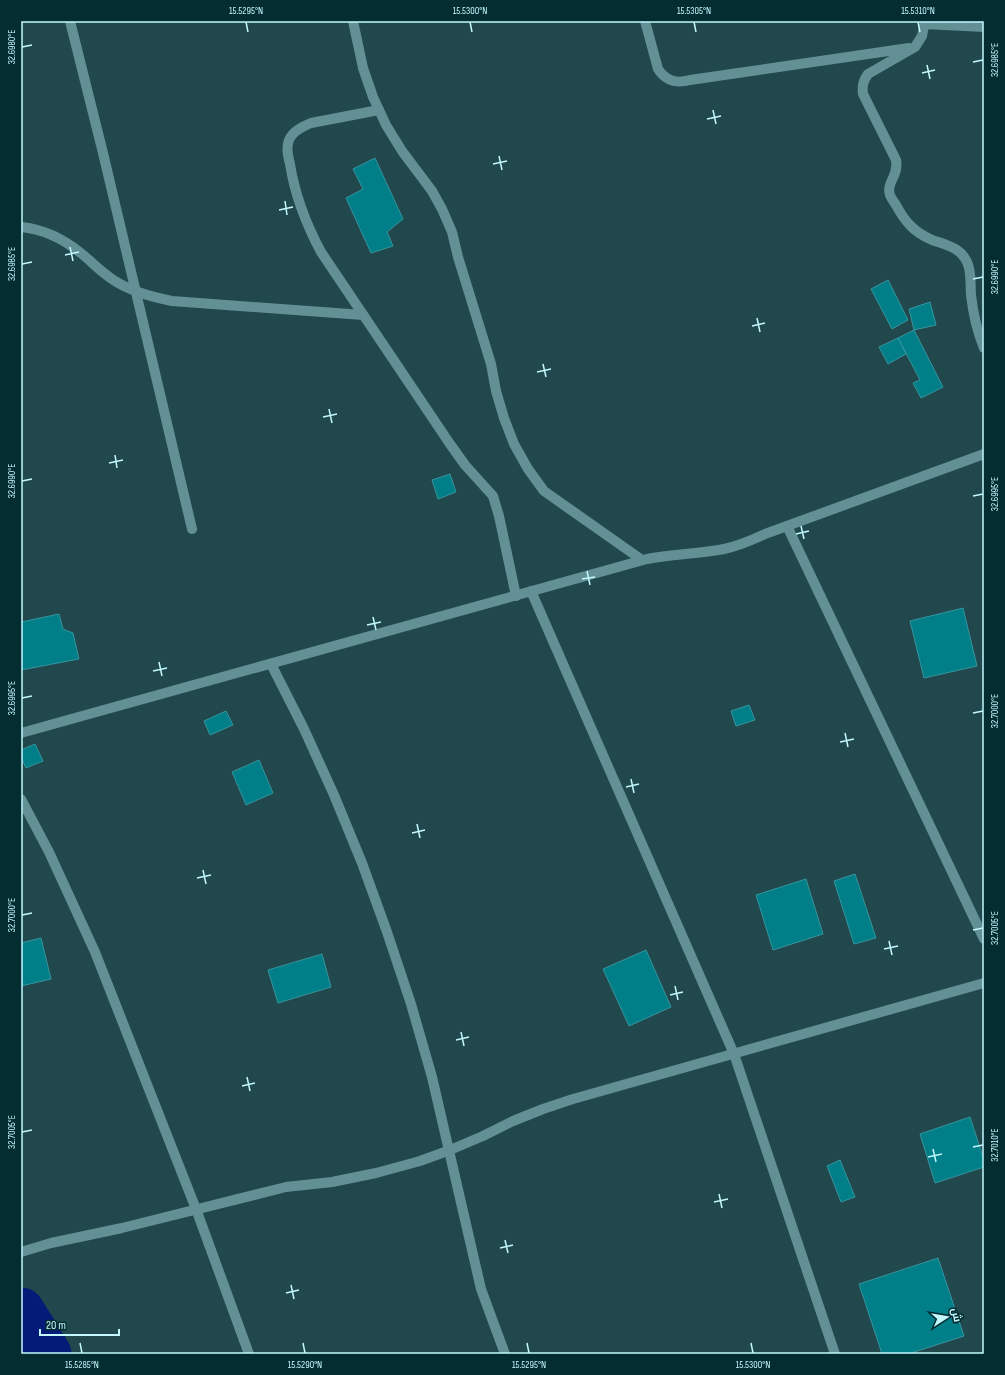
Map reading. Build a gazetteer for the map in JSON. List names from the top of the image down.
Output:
{
  "scale_bar": "20 m",
  "north": "right",
  "coordinates": [
    "15.5295°N",
    "15.5300°N",
    "15.5305°N",
    "15.5310°N",
    "32.6980°E",
    "32.6985°E",
    "32.6990°E",
    "32.6995°E",
    "32.7000°E",
    "32.7005°E",
    "32.7010°E",
    "15.5285°N",
    "15.5290°N"
  ]
}
